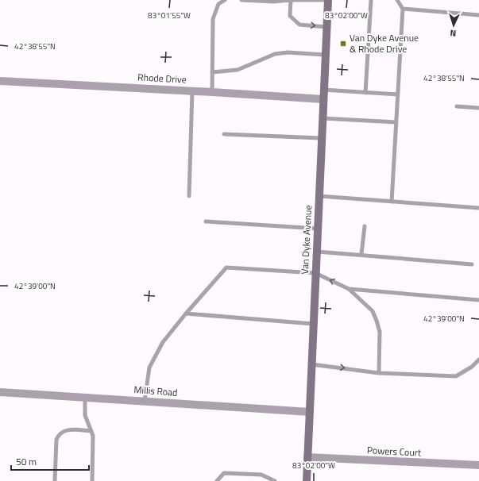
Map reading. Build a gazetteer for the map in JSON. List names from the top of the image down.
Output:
{
  "streets": {
    "main road": ["Van Dyke Avenue"],
    "street": ["Rhode Drive", "Millis Road", "Powers Court"]
  },
  "crossings": [
    ["Rhode Drive", "Van Dyke Avenue"],
    ["Van Dyke Avenue", "Millis Road"],
    ["Van Dyke Avenue", "Powers Court"]
  ],
  "places": {
    "transit": ["Van Dyke Avenue & Rhode Drive"]
  },
  "scale_bar": "50 m",
  "north": "bottom",
  "coordinates": [
    "83°01'55\"W",
    "83°02'00\"W",
    "42°38'55\"N",
    "42°39'00\"N"
  ]
}
